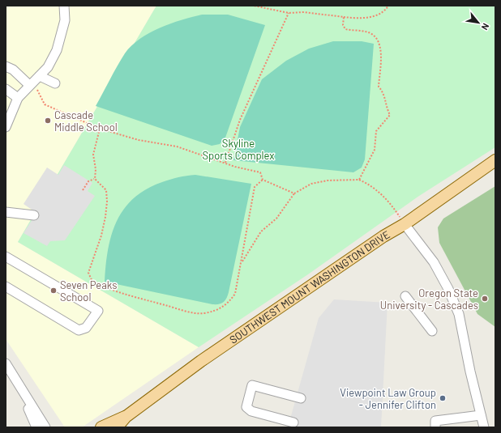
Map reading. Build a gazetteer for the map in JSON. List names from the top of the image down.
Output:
{
  "streets": {
    "main road": ["SOUTHWEST MOUNT WASHINGTON DRIVE"]
  },
  "parks": ["Skyline Sports Complex"],
  "places": [
    "Cascade Middle School",
    "Seven Peaks School",
    "Oregon State University - Cascades",
    "Viewpoint Law Group - Jennifer Clifton"
  ],
  "north": "bottom right"
}
